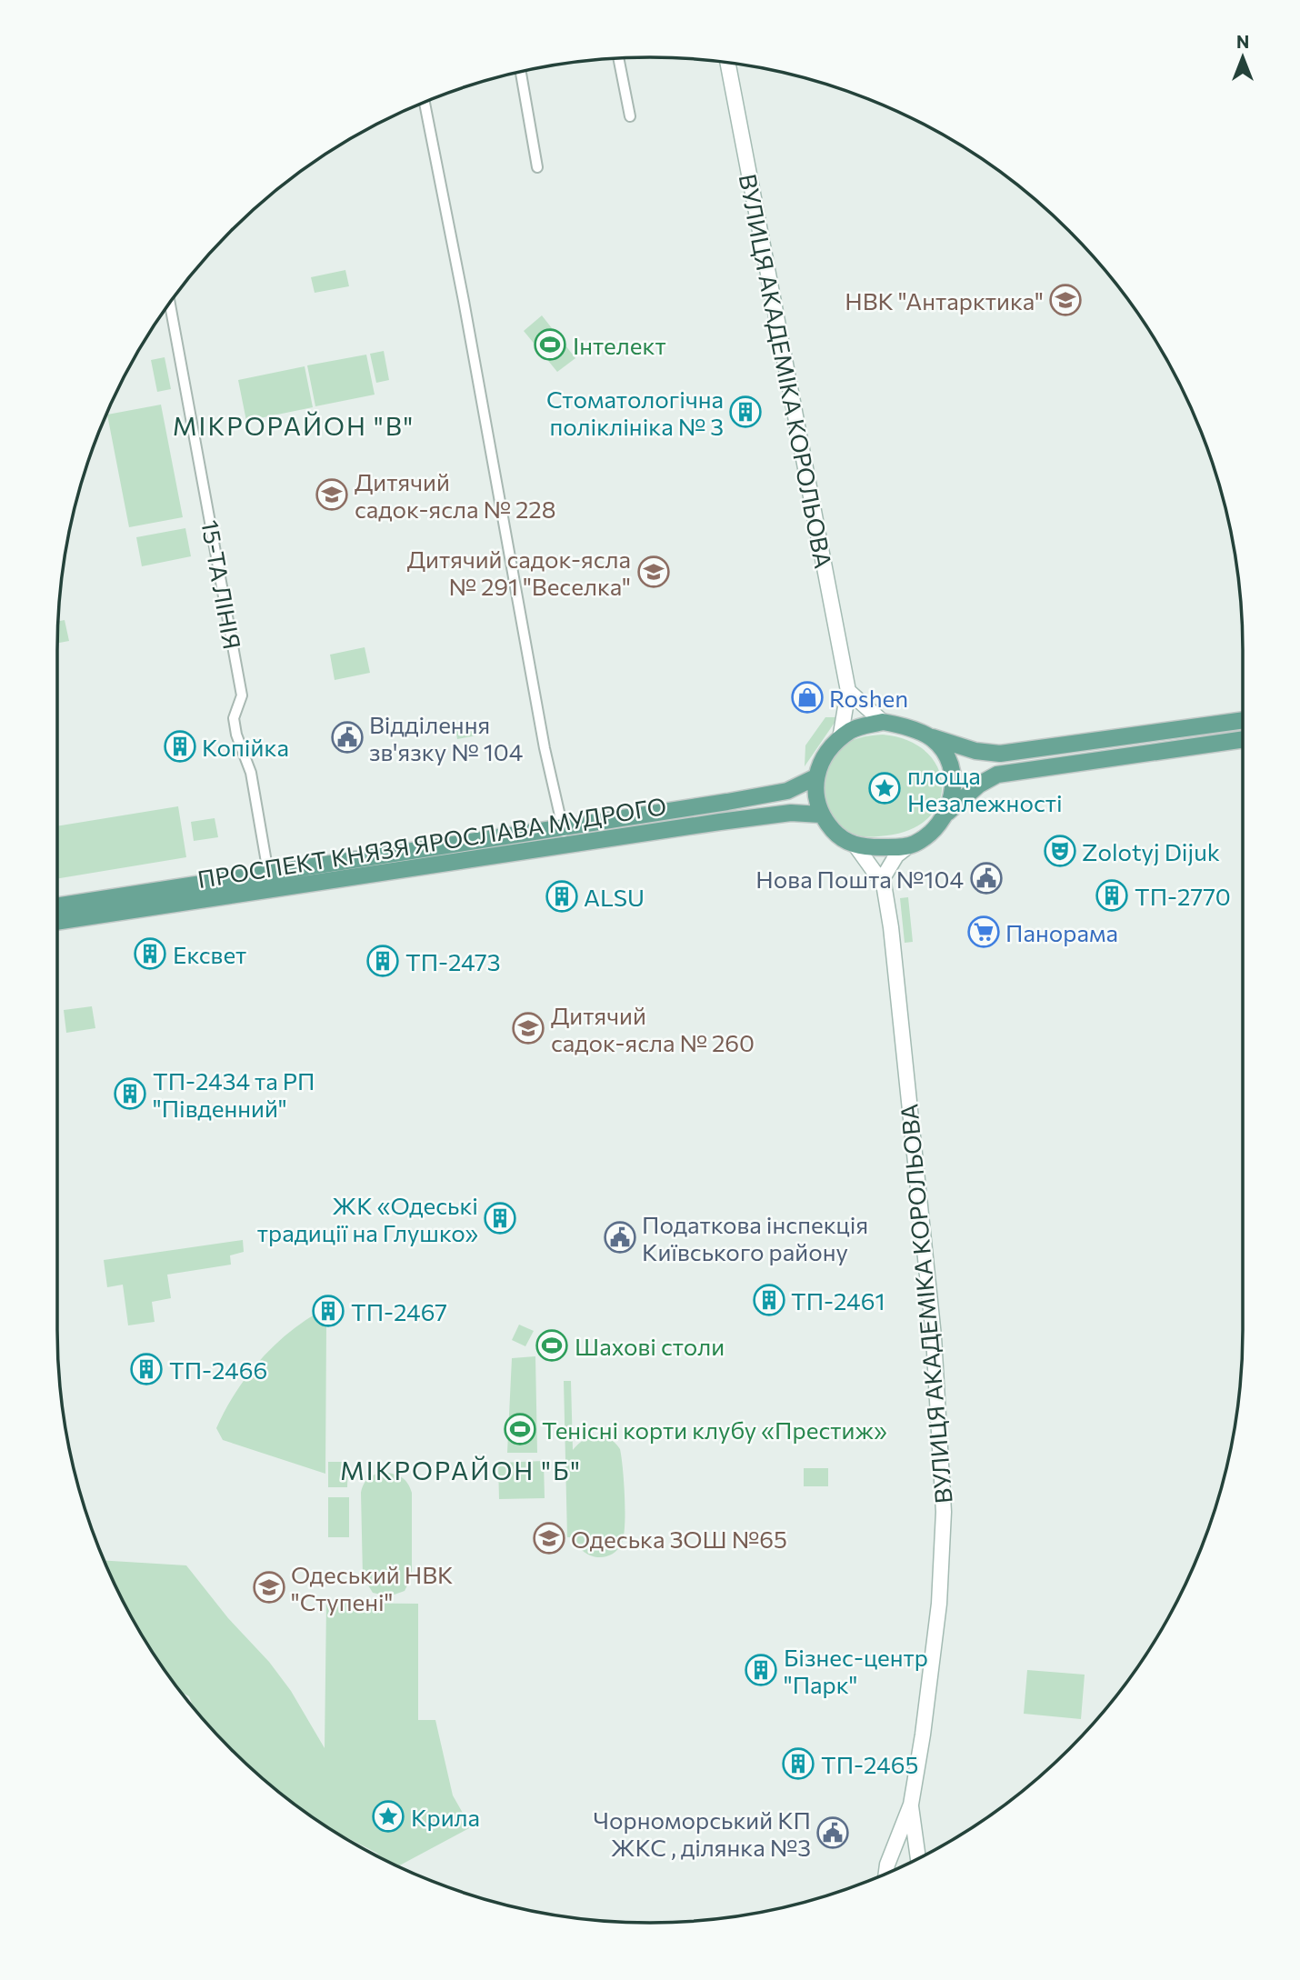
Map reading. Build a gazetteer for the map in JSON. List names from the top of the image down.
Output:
{
  "streets": {
    "main road": ["ВУЛИЦЯ АКАДЕМІКА КОРОЛЬОВА", "ПРОСПЕКТ КНЯЗЯ ЯРОСЛАВА МУДРОГО"],
    "street": ["15-ТА ЛІНІЯ"]
  },
  "crossings": [
    ["ВУЛИЦЯ АКАДЕМІКА КОРОЛЬОВА", "ПРОСПЕКТ КНЯЗЯ ЯРОСЛАВА МУДРОГО"],
    ["15-ТА ЛІНІЯ", "ПРОСПЕКТ КНЯЗЯ ЯРОСЛАВА МУДРОГО"]
  ],
  "districts": ["МІКРОРАЙОН \"В\"", "МІКРОРАЙОН \"Б\""],
  "places": {
    "school or university": [
      "НВК \"Антарктика\"",
      "Дитячий садок-ясла № 228",
      "Дитячий садок-ясла № 291 \"Веселка\"",
      "Дитячий садок-ясла № 260",
      "Одеська ЗОШ №65",
      "Одеський НВК \"Ступені\""
    ],
    "sports": ["Інтелект", "Шахові столи", "Тенісні корти клубу «Престиж»"],
    "building": [
      "Стоматологічна поліклініка № 3",
      "Копійка",
      "ТП-2770",
      "ALSU",
      "Ексвет",
      "ТП-2473",
      "ТП-2434 та РП \"Південний\"",
      "ЖК «Одеські традиції на Глушко»",
      "ТП-2461",
      "ТП-2467",
      "ТП-2466",
      "Бізнес-центр \"Парк\"",
      "ТП-2465"
    ],
    "shop": ["Roshen"],
    "public building": [
      "Відділення зв'язку № 104",
      "Нова Пошта №104",
      "Податкова інспекція Київського району",
      "Чорноморський КП ЖКС , ділянка №3"
    ],
    "place": ["площа Незалежності", "Крила"],
    "theatre": ["Zolotyj Dijuk"],
    "supermarket": ["Панорама"]
  },
  "north": "top"
}
